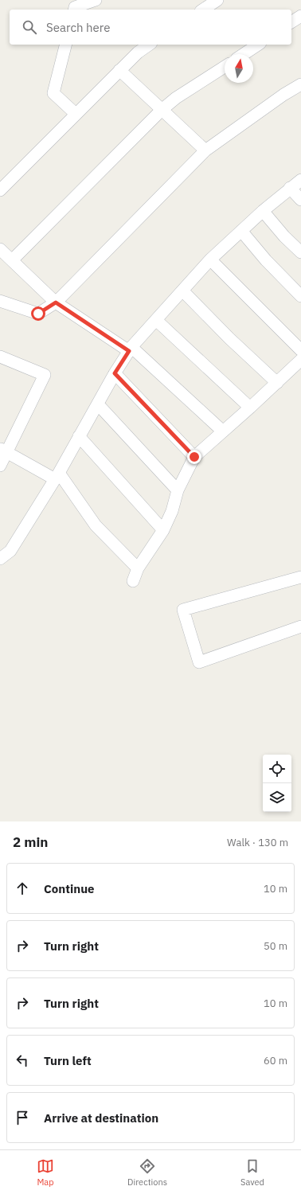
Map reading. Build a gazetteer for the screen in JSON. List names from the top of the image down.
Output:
{
  "north": "top",
  "page": {
    "search": "Search here",
    "heading": ["2 min", "Walk · 130 m"],
    "list": [
      ["Continue", "10 m"],
      ["Turn right", "50 m"],
      ["Turn right", "10 m"],
      ["Turn left", "60 m"],
      "Arrive at destination"
    ],
    "nav": ["Map", "Directions", "Saved"]
  }
}
